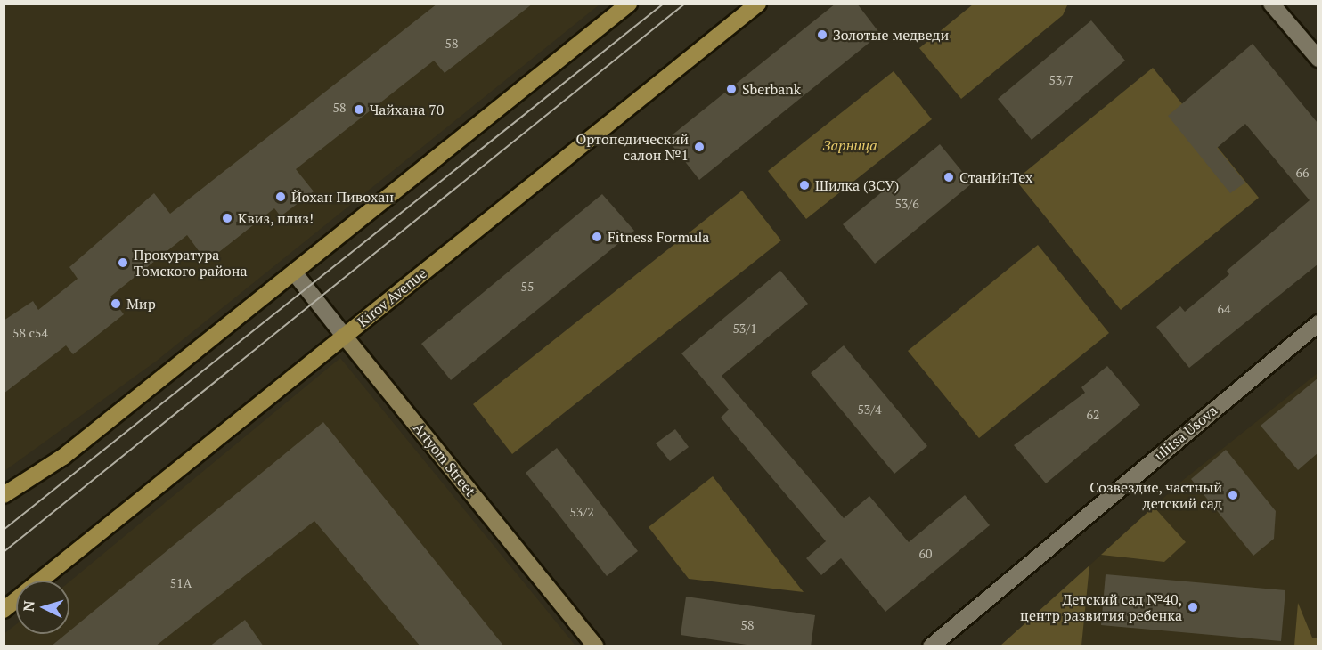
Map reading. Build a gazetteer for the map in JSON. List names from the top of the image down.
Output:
{
  "streets": {
    "main road": ["Kirov Avenue", "Artyom Street"],
    "street": ["ulitsa Usova"]
  },
  "crossings": [
    ["Kirov Avenue", "Artyom Street"]
  ],
  "parks": ["Зарница"],
  "places": [
    "Золотые медведи",
    "Sberbank",
    "Чайхана 70",
    "Ортопедический салон №1",
    "СтанИнТех",
    "Шилка (ЗСУ)",
    "Йохан Пивохан",
    "Квиз, плиз!",
    "Fitness Formula",
    "Прокуратура Томского района",
    "Мир",
    "Созвездие, частный детский сад",
    "Детский сад №40, центр развития ребенка"
  ],
  "house_numbers": [
    "58",
    "53/7",
    "58",
    "66",
    "53/6",
    "55",
    "64",
    "53/1",
    "58 с54",
    "53/4",
    "62",
    "53/2",
    "60",
    "51А",
    "58"
  ],
  "north": "left"
}
